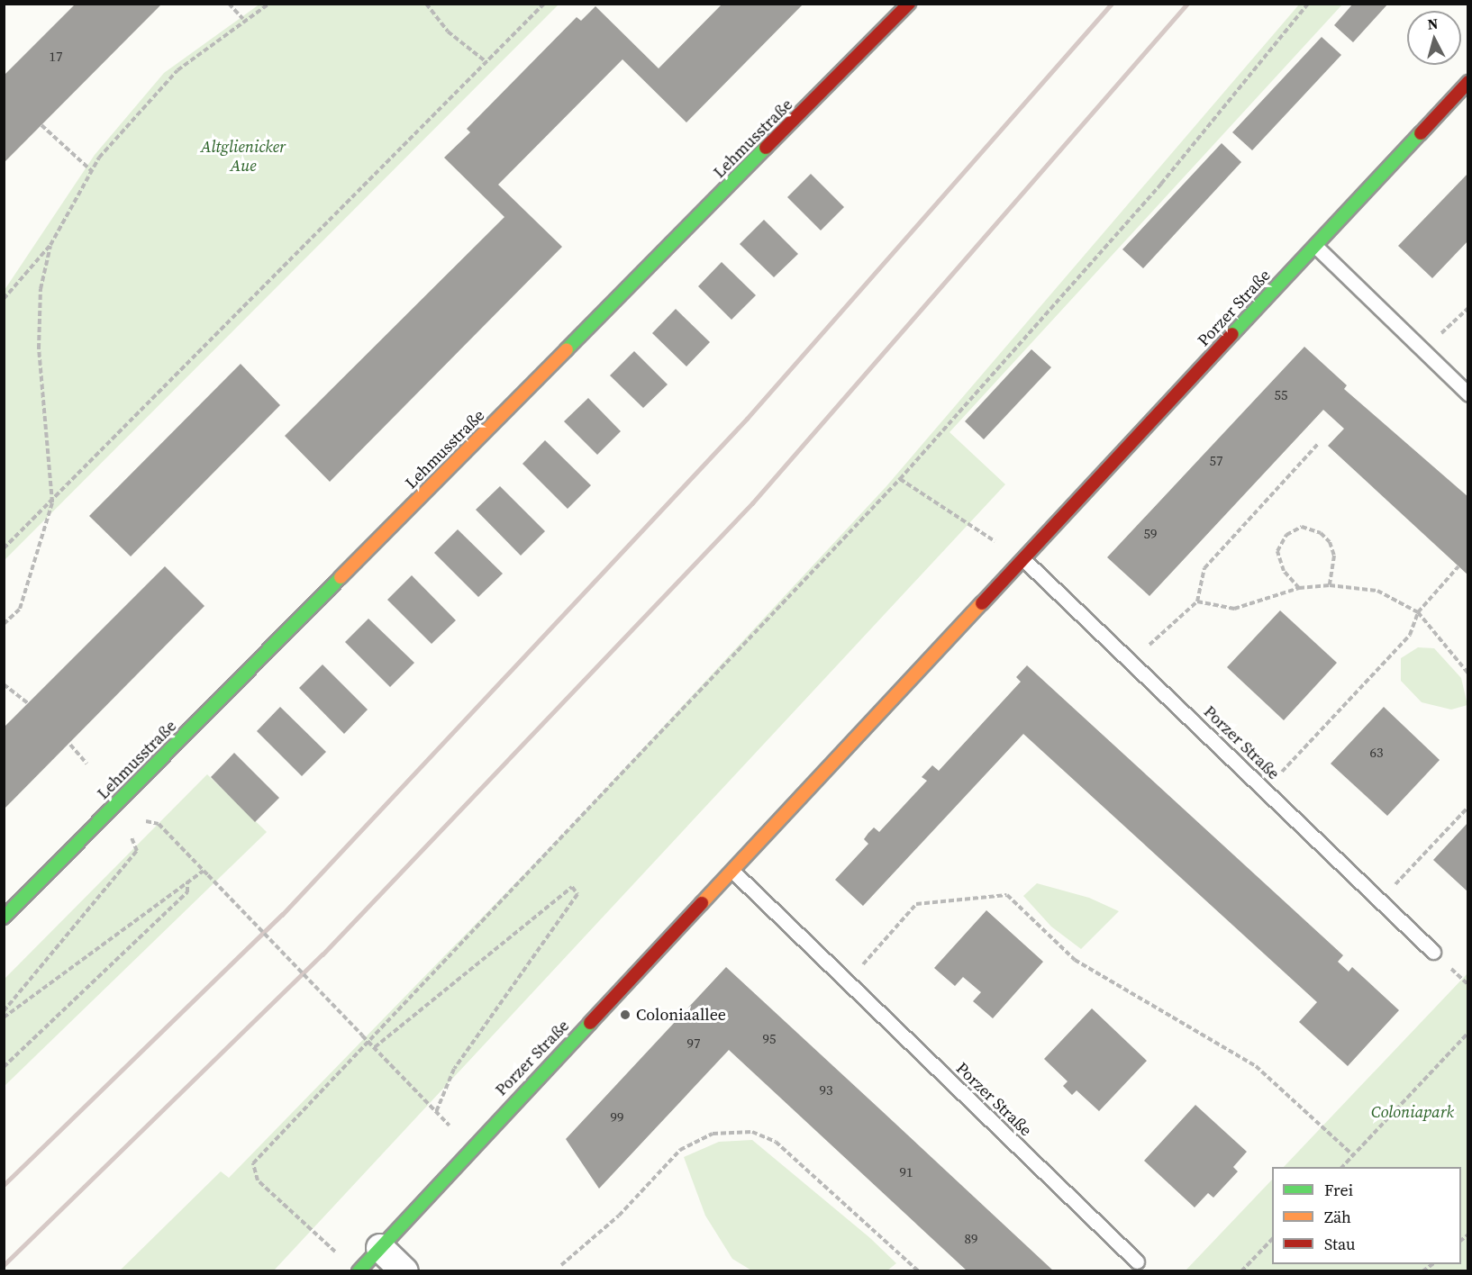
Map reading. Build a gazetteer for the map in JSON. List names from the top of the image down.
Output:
{
  "streets": {
    "street": ["Lehmusstraße", "Porzer Straße"]
  },
  "parks": ["Altglienicker Aue", "Coloniapark"],
  "places": ["Coloniaallee"],
  "house_numbers": [
    "17",
    "55",
    "57",
    "59",
    "63",
    "95",
    "97",
    "93",
    "99",
    "91",
    "89"
  ],
  "legend": ["Frei", "Zäh", "Stau"],
  "north": "top"
}
